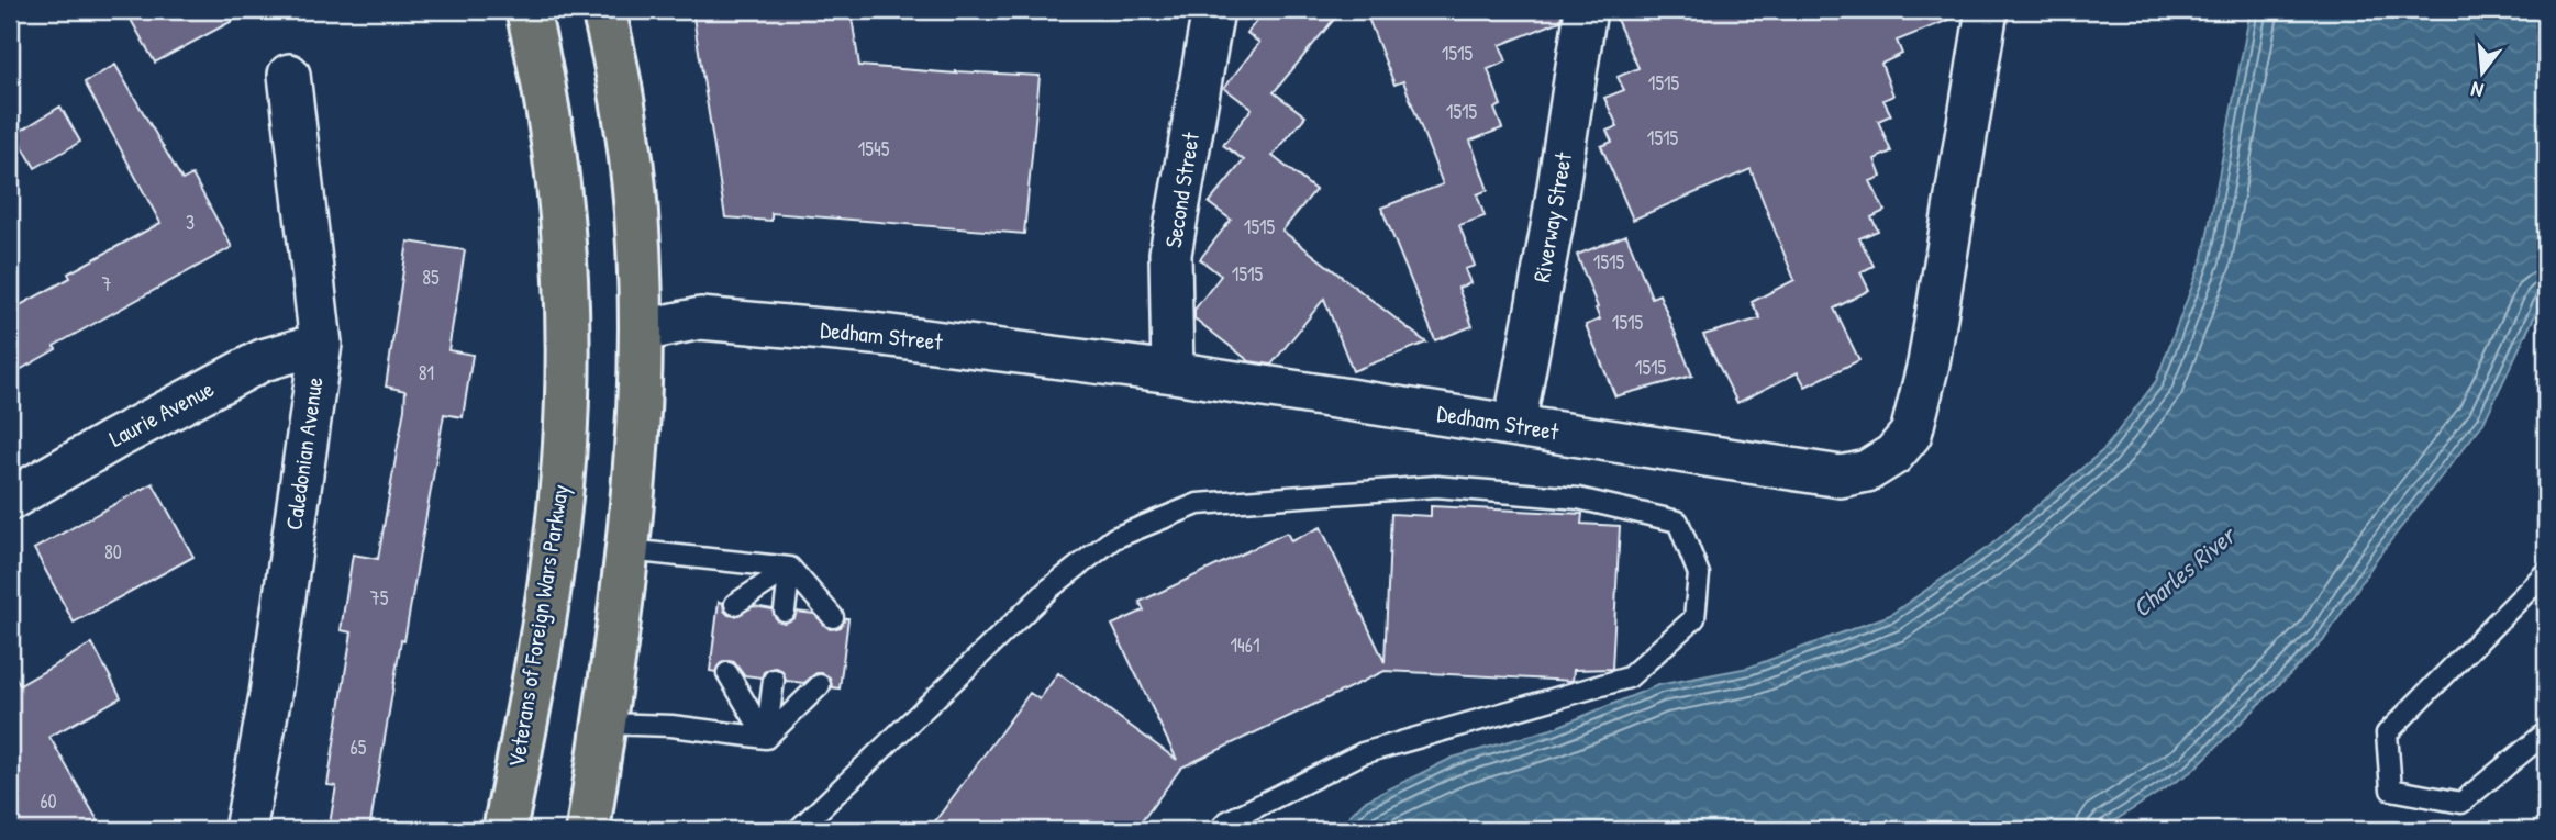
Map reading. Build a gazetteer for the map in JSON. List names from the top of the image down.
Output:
{
  "streets": {
    "highway": ["Veterans of Foreign Wars Parkway"],
    "street": [
      "Second Street",
      "Riverway Street",
      "Dedham Street",
      "Laurie Avenue",
      "Caledonian Avenue"
    ]
  },
  "crossings": [
    ["Second Street", "Dedham Street"],
    ["Riverway Street", "Dedham Street"],
    ["Laurie Avenue", "Caledonian Avenue"]
  ],
  "water": ["Charles River"],
  "house_numbers": [
    "1515",
    "1515",
    "1515",
    "1515",
    "1545",
    "3",
    "1515",
    "1515",
    "1515",
    "85",
    "7",
    "1515",
    "1515",
    "81",
    "80",
    "75",
    "1461",
    "65",
    "60"
  ],
  "north": "bottom"
}
